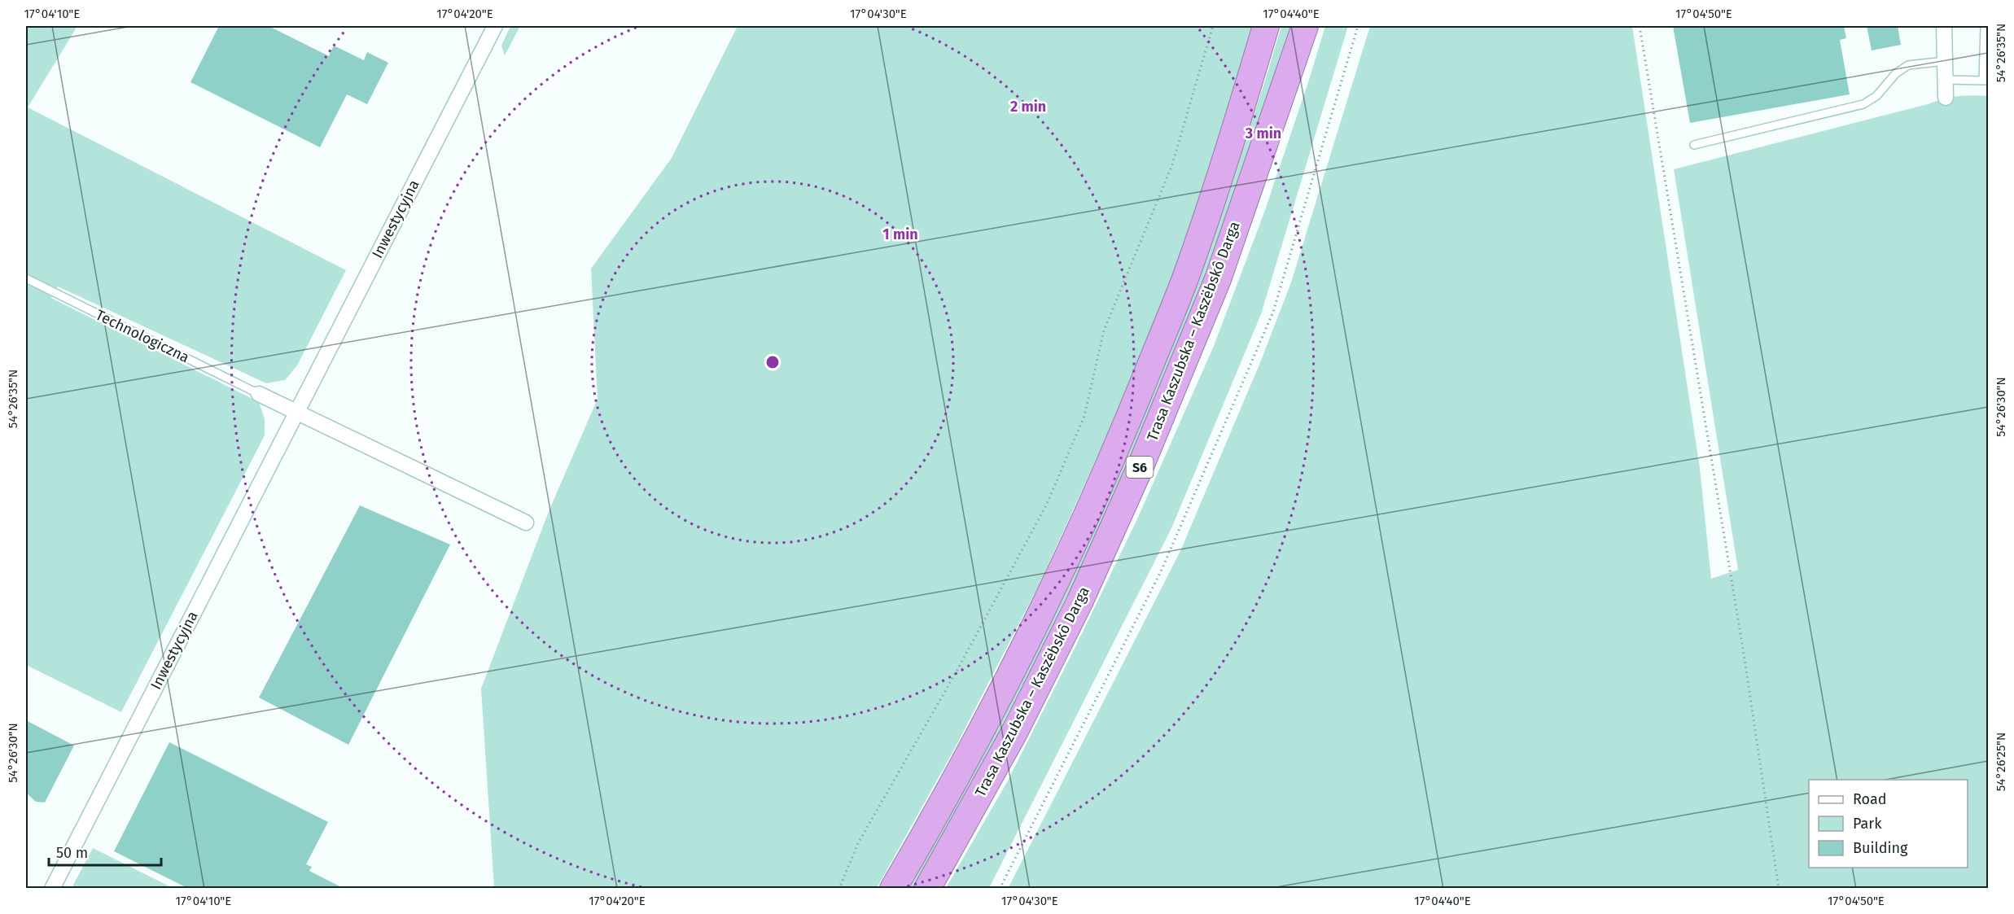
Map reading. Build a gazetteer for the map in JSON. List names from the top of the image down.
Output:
{
  "streets": {
    "highway": ["Trasa Kaszubska – Kaszëbskô Darga", "S6"],
    "street": ["Inwestycyjna"],
    "lane": ["Technologiczna"]
  },
  "legend": ["Road", "Park", "Building"],
  "scale_bar": "50 m",
  "coordinates": [
    "17°04'10\"E",
    "17°04'20\"E",
    "17°04'30\"E",
    "17°04'40\"E",
    "17°04'50\"E",
    "54°26'35\"N",
    "54°26'30\"N",
    "54°26'25\"N"
  ],
  "rings": ["2 min", "3 min", "1 min"]
}
